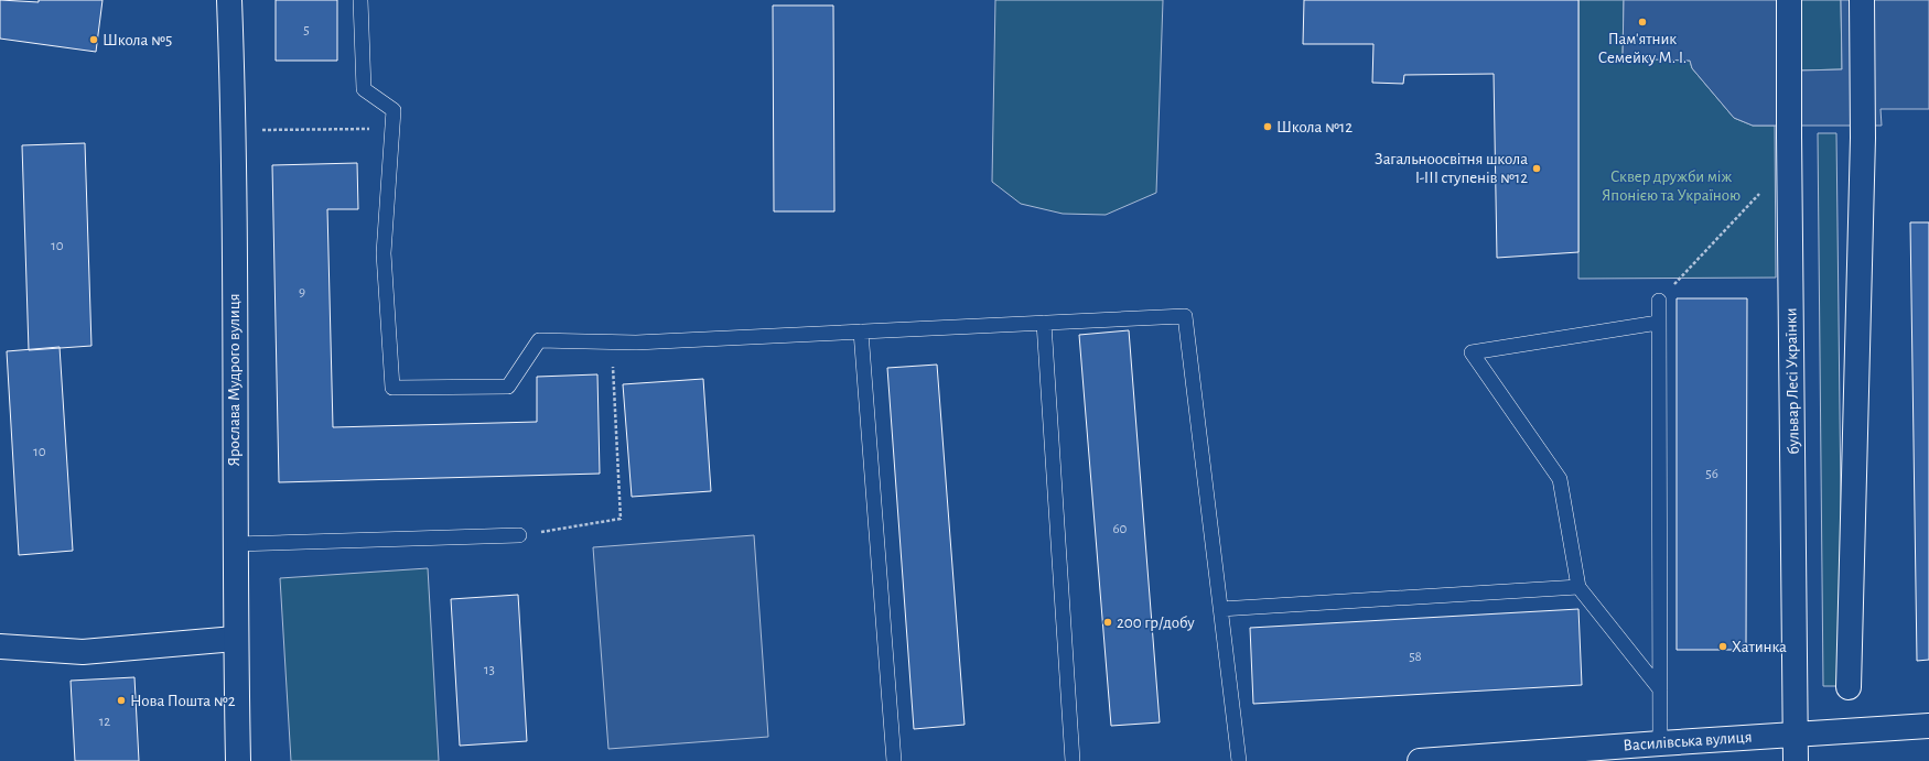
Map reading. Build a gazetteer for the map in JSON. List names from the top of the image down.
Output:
{
  "streets": {
    "street": ["Ярослава Мудрого вулиця", "бульвар Лесі Українки", "Василівська вулиця"]
  },
  "crossings": [
    ["бульвар Лесі Українки", "Василівська вулиця"]
  ],
  "parks": ["Сквер дружби між Японією та Україною"],
  "places": [
    "Пам'ятник Семейку М. І.",
    "Школа №5",
    "Школа №12",
    "Загальноосвітня школа І-ІІІ ступенів №12",
    "200 гр/добу",
    "Хатинка",
    "Нова Пошта №2"
  ],
  "house_numbers": [
    "5",
    "10",
    "9",
    "10",
    "56",
    "60",
    "58",
    "13",
    "12"
  ]
}
